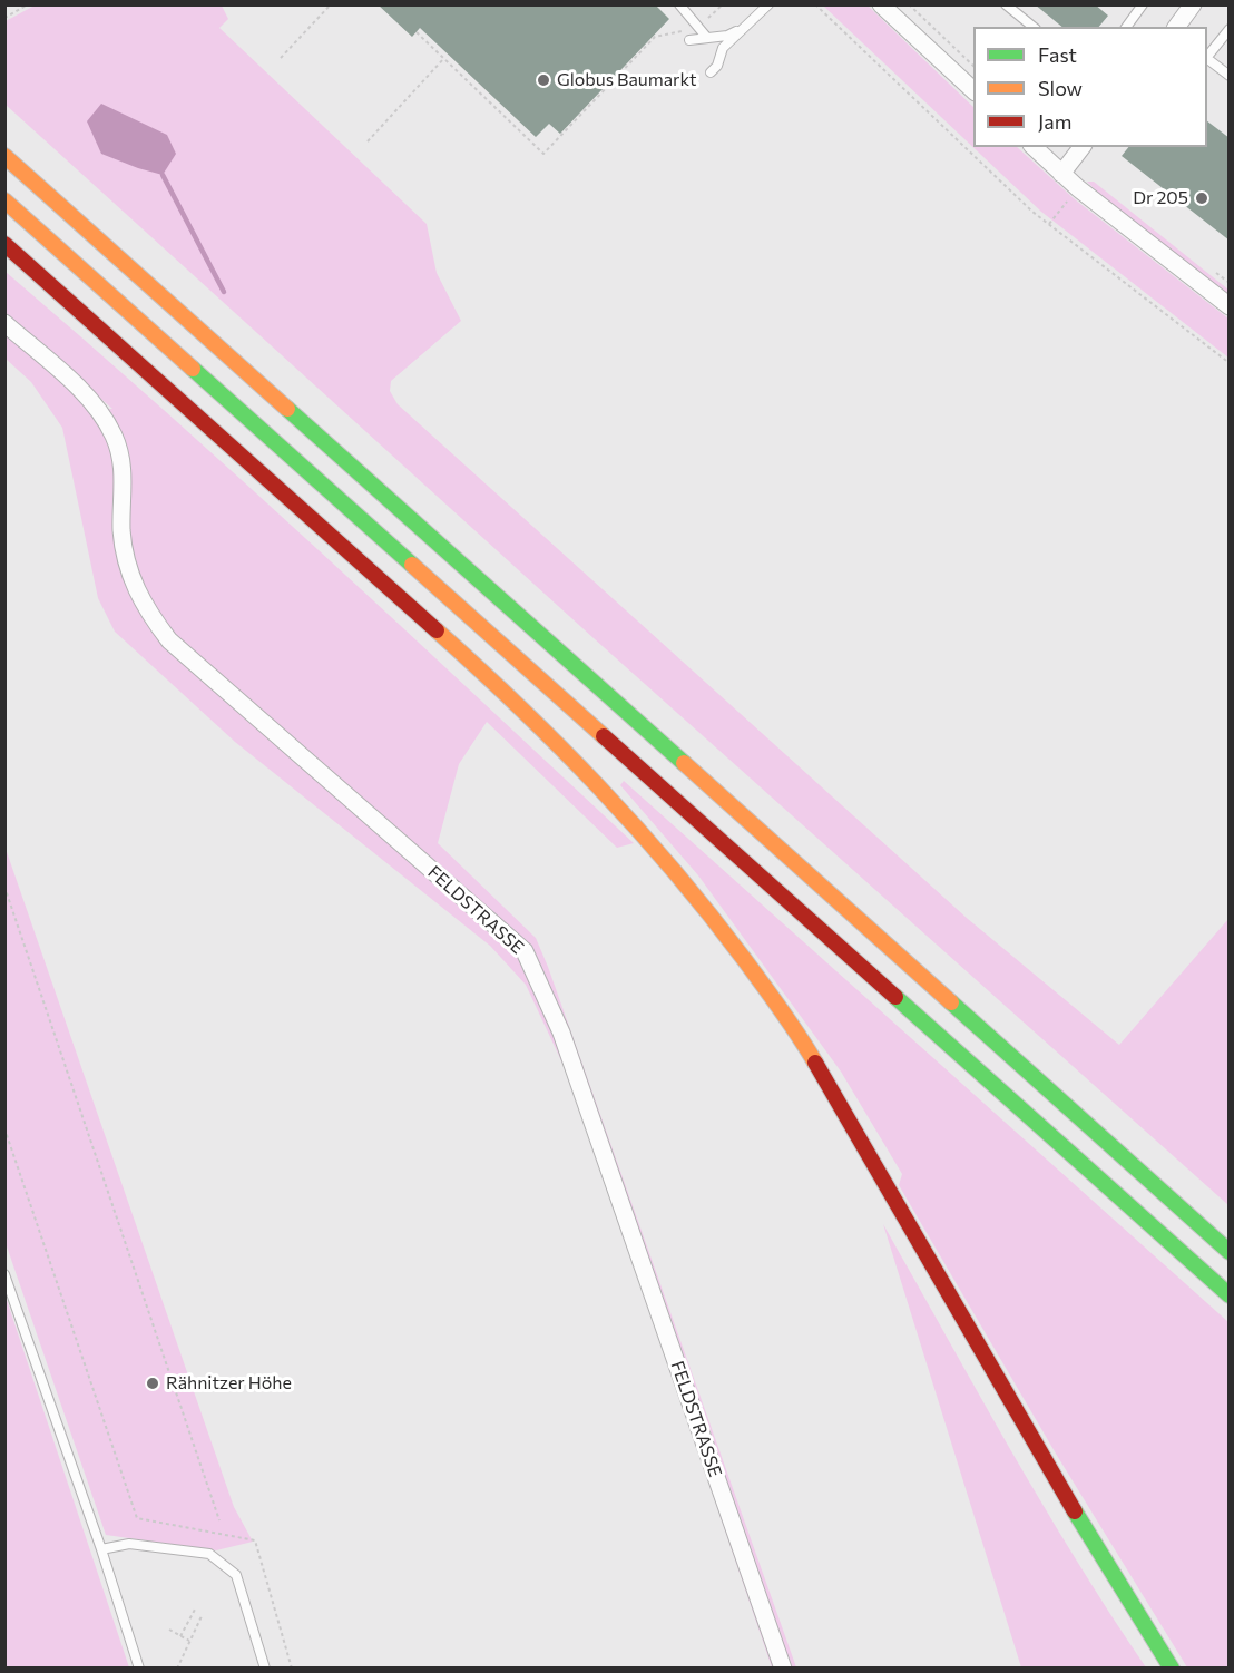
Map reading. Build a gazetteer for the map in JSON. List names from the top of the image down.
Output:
{
  "streets": {
    "street": ["FELDSTRASSE"]
  },
  "places": ["Globus Baumarkt", "Dr 205", "Rähnitzer Höhe"],
  "legend": ["Fast", "Slow", "Jam"]
}
